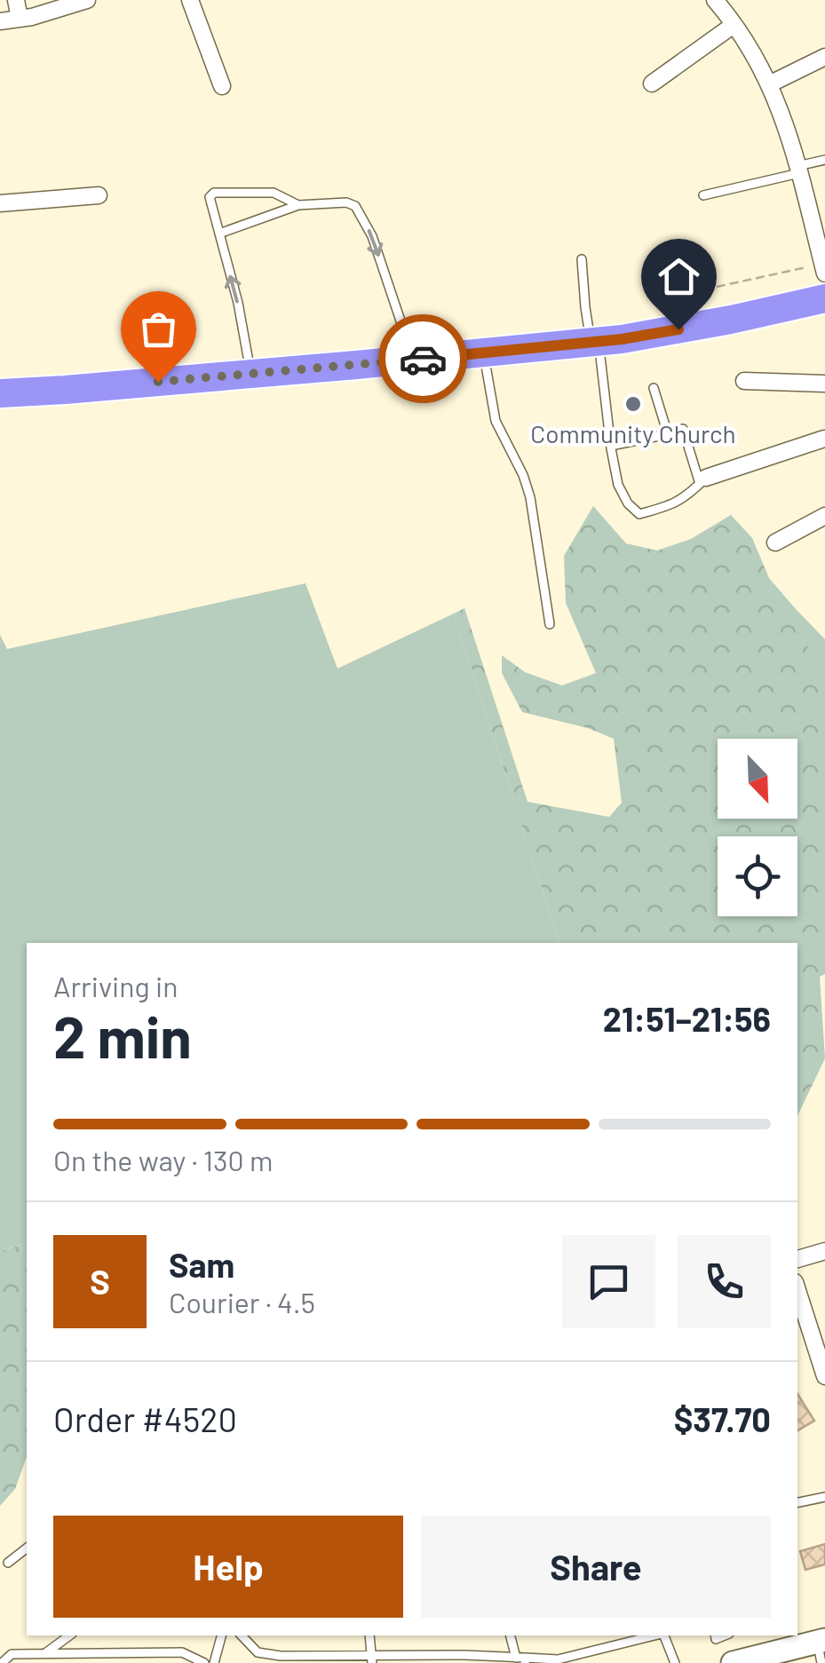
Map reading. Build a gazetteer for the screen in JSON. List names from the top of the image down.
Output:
{
  "places": ["Community Church"],
  "north": "bottom right",
  "page": {
    "heading": ["2 min", "Arriving in", "21:51–21:56"],
    "panel": [
      "Sam",
      "Courier · 4.5",
      "Order #4520",
      "$37.70"
    ],
    "bar": "On the way · 130 m",
    "round": "S",
    "buttons": ["Help", "Share"]
  }
}
